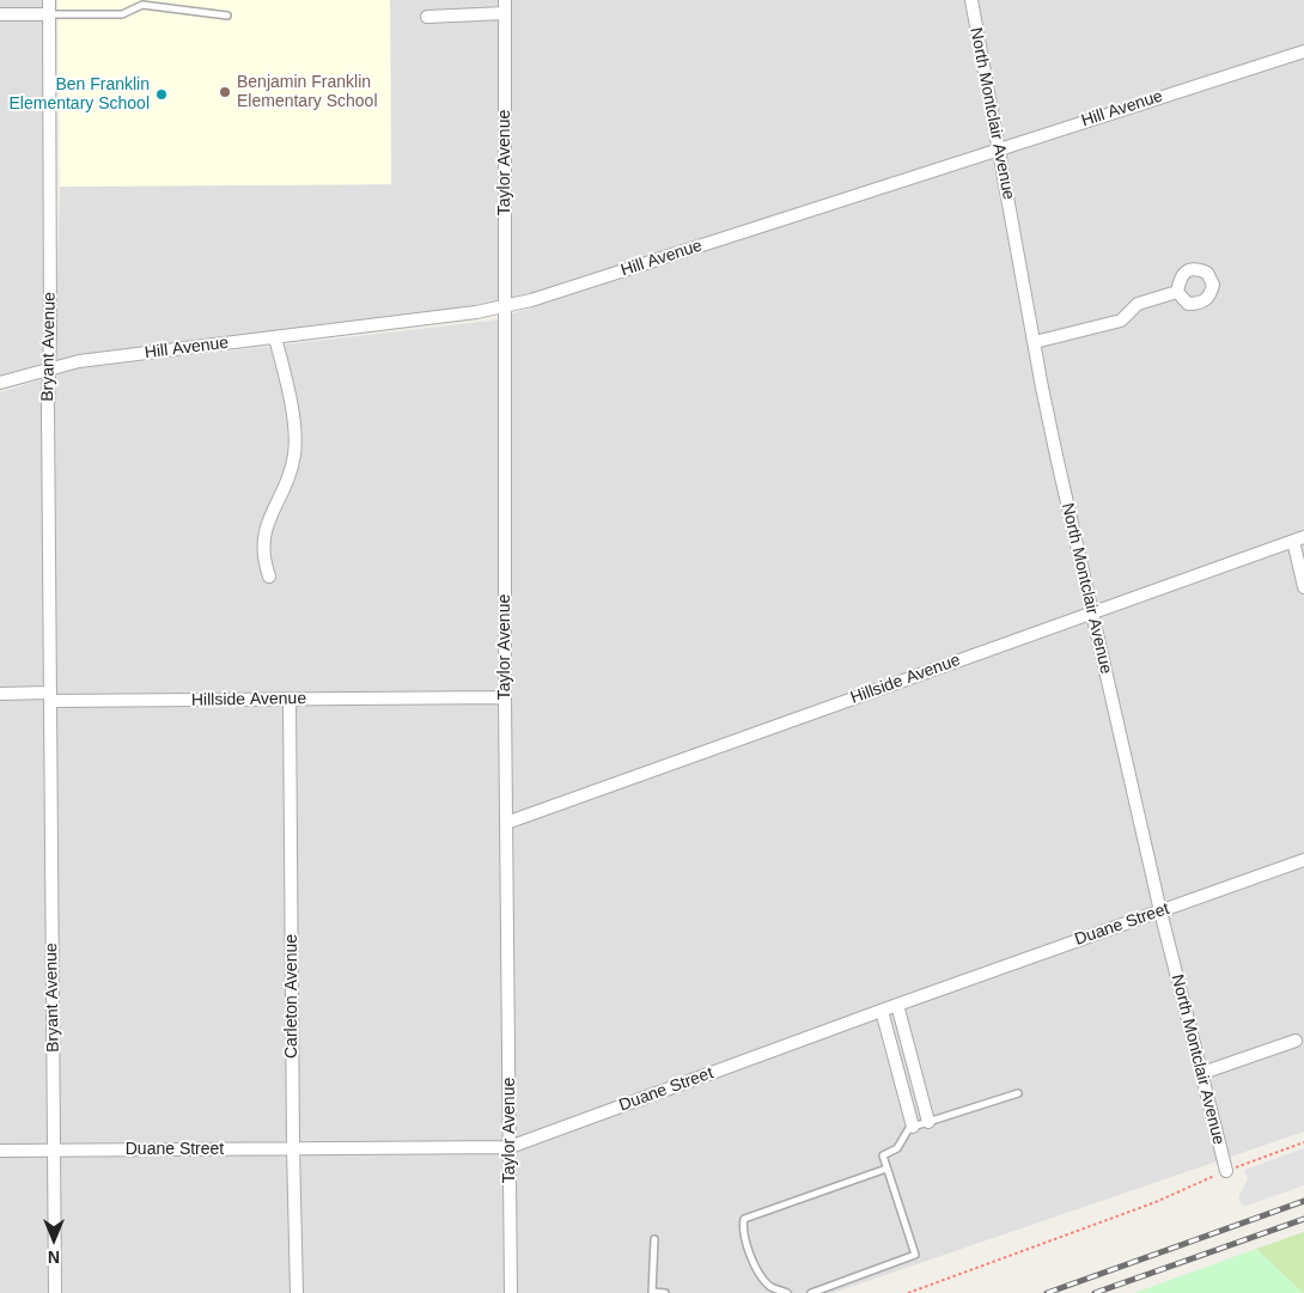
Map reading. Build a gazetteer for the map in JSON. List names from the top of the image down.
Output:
{
  "streets": {
    "street": [
      "Hill Avenue",
      "North Montclair Avenue",
      "Taylor Avenue",
      "Bryant Avenue",
      "Hillside Avenue",
      "Duane Street",
      "Carleton Avenue"
    ]
  },
  "crossings": [
    ["Hill Avenue", "North Montclair Avenue"],
    ["Hill Avenue", "Taylor Avenue"],
    ["Hill Avenue", "Bryant Avenue"],
    ["North Montclair Avenue", "Hillside Avenue"],
    ["North Montclair Avenue", "Duane Street"],
    ["Taylor Avenue", "Hillside Avenue"],
    ["Taylor Avenue", "Duane Street"],
    ["Bryant Avenue", "Hillside Avenue"],
    ["Bryant Avenue", "Duane Street"],
    ["Hillside Avenue", "Carleton Avenue"],
    ["Duane Street", "Carleton Avenue"]
  ],
  "places": ["Benjamin Franklin Elementary School", "Ben Franklin Elementary School"],
  "north": "bottom"
}
